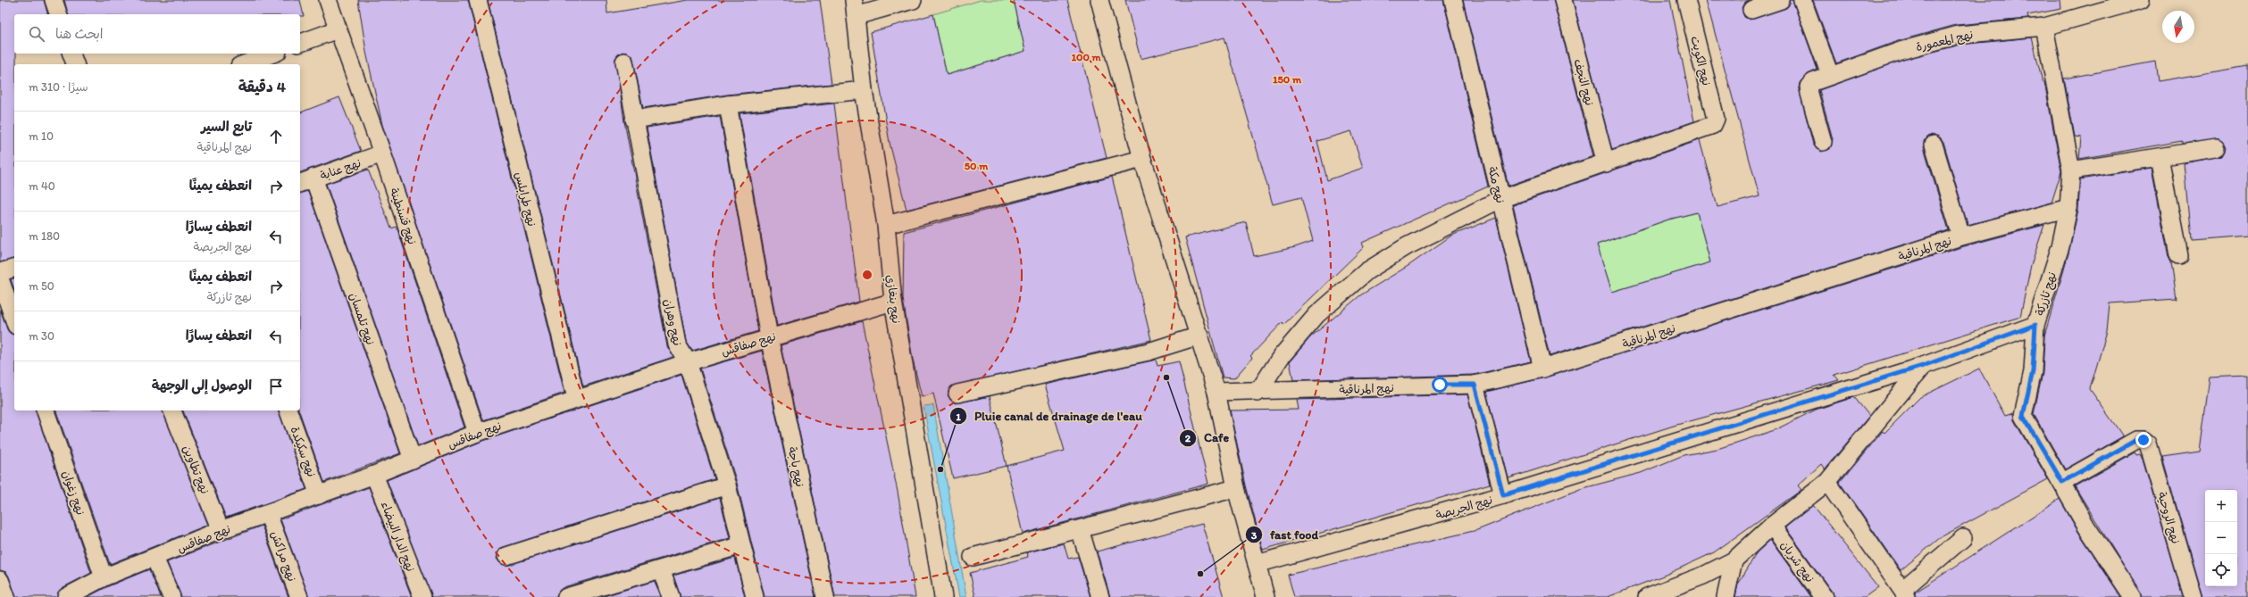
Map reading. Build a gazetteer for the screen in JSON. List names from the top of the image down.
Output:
{
  "streets": {
    "street": [
      "نهج المعمورة",
      "نهج الكويت",
      "نهج النجف",
      "نهج عنابة",
      "نهج مكة",
      "نهج طرابلس",
      "نهج قسنطينة",
      "نهج المرناقية",
      "نهج تازركة",
      "نهج بنغازي",
      "نهج تلمسان",
      "نهج وهران",
      "نهج صفاقس",
      "نهج سكيكدة",
      "نهج باجة",
      "نهج تطاوين",
      "نهج زغوان",
      "نهج الجريصة",
      "نهج الروحية",
      "نهج الدار البيضاء",
      "نهج مراكش",
      "نهج شربان"
    ]
  },
  "crossings": [
    ["نهج المعمورة", "نهج تازركة"],
    ["نهج الكويت", "نهج النجف"],
    ["نهج عنابة", "نهج قسنطينة"],
    ["نهج عنابة", "نهج تلمسان"],
    ["نهج مكة", "نهج المرناقية"],
    ["نهج طرابلس", "نهج صفاقس"],
    ["نهج قسنطينة", "نهج صفاقس"],
    ["نهج المرناقية", "نهج تازركة"],
    ["نهج تازركة", "نهج الجريصة"],
    ["نهج تازركة", "نهج الروحية"],
    ["نهج بنغازي", "نهج صفاقس"],
    ["نهج تلمسان", "نهج صفاقس"],
    ["نهج وهران", "نهج صفاقس"],
    ["نهج صفاقس", "نهج سكيكدة"],
    ["نهج صفاقس", "نهج باجة"],
    ["نهج صفاقس", "نهج تطاوين"],
    ["نهج صفاقس", "نهج زغوان"],
    ["نهج صفاقس", "نهج الدار البيضاء"],
    ["نهج صفاقس", "نهج مراكش"]
  ],
  "places": ["Cafe", "Pluie canal de drainage de l'eau", "fast food"],
  "north": "bottom",
  "page": {
    "search": "ابحث هنا",
    "heading": ["4 دقيقة", "سيرًا · 310 m"],
    "list": [
      ["تابع السير", "نهج المرناقية", "10 m"],
      ["انعطف يمينًا", "40 m"],
      ["انعطف يسارًا", "نهج الجريصة", "180 m"],
      ["انعطف يمينًا", "نهج تازركة", "50 m"],
      ["انعطف يسارًا", "30 m"],
      "الوصول إلى الوجهة"
    ],
    "map_buttons": ["+", "−"]
  },
  "rings": ["100 m", "150 m", "50 m"]
}
